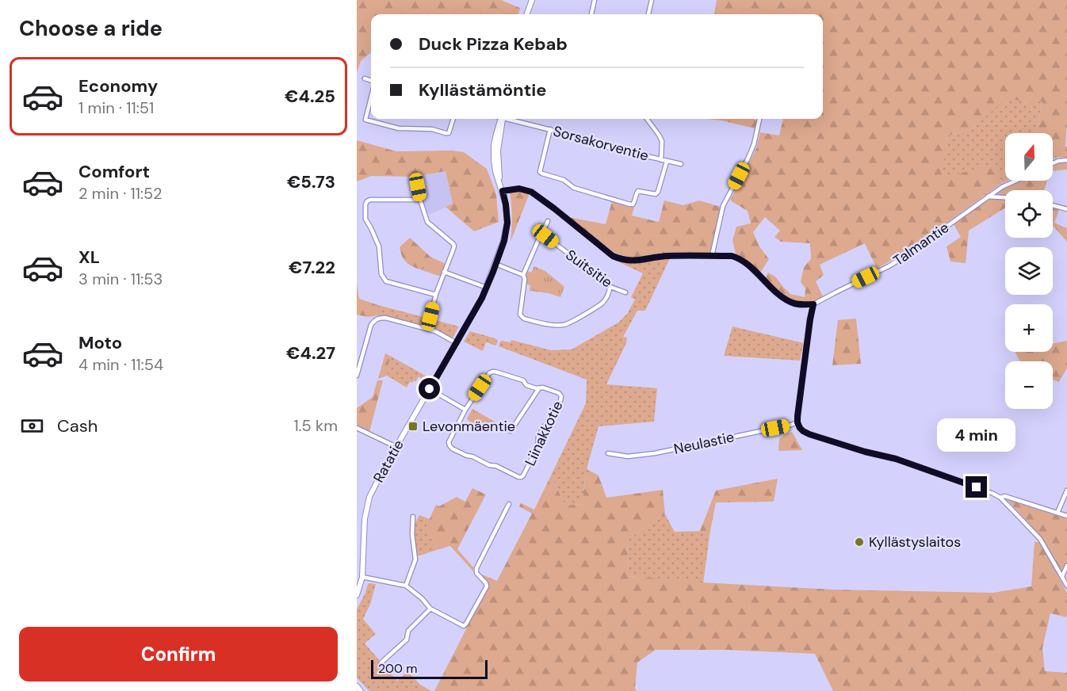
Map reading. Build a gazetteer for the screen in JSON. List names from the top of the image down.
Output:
{
  "streets": {
    "street": [
      "Sorsakorventie",
      "Talmantie",
      "Suitsitie",
      "Liinakkotie",
      "Neulastie",
      "Ratatie"
    ]
  },
  "places": {
    "transit": ["Levonmäentie"],
    "other": ["Kyllästyslaitos"]
  },
  "scale_bar": "200 m",
  "north": "top",
  "page": {
    "heading": "Choose a ride",
    "banner": ["Duck Pizza Kebab", "Kyllästämöntie"],
    "list": [
      {
        "name": "Economy",
        "note": "1 min · 11:51",
        "value": "€4.25"
      },
      {
        "name": "Comfort",
        "note": "2 min · 11:52",
        "value": "€5.73"
      },
      {
        "name": "XL",
        "note": "3 min · 11:53",
        "value": "€7.22"
      },
      {
        "name": "Moto",
        "note": "4 min · 11:54",
        "value": "€4.27"
      }
    ],
    "map_buttons": ["+", "−"],
    "pay": ["Cash", "1.5 km"],
    "bubble": "4 min",
    "buttons": "Confirm",
    "scale": "200 m"
  }
}
